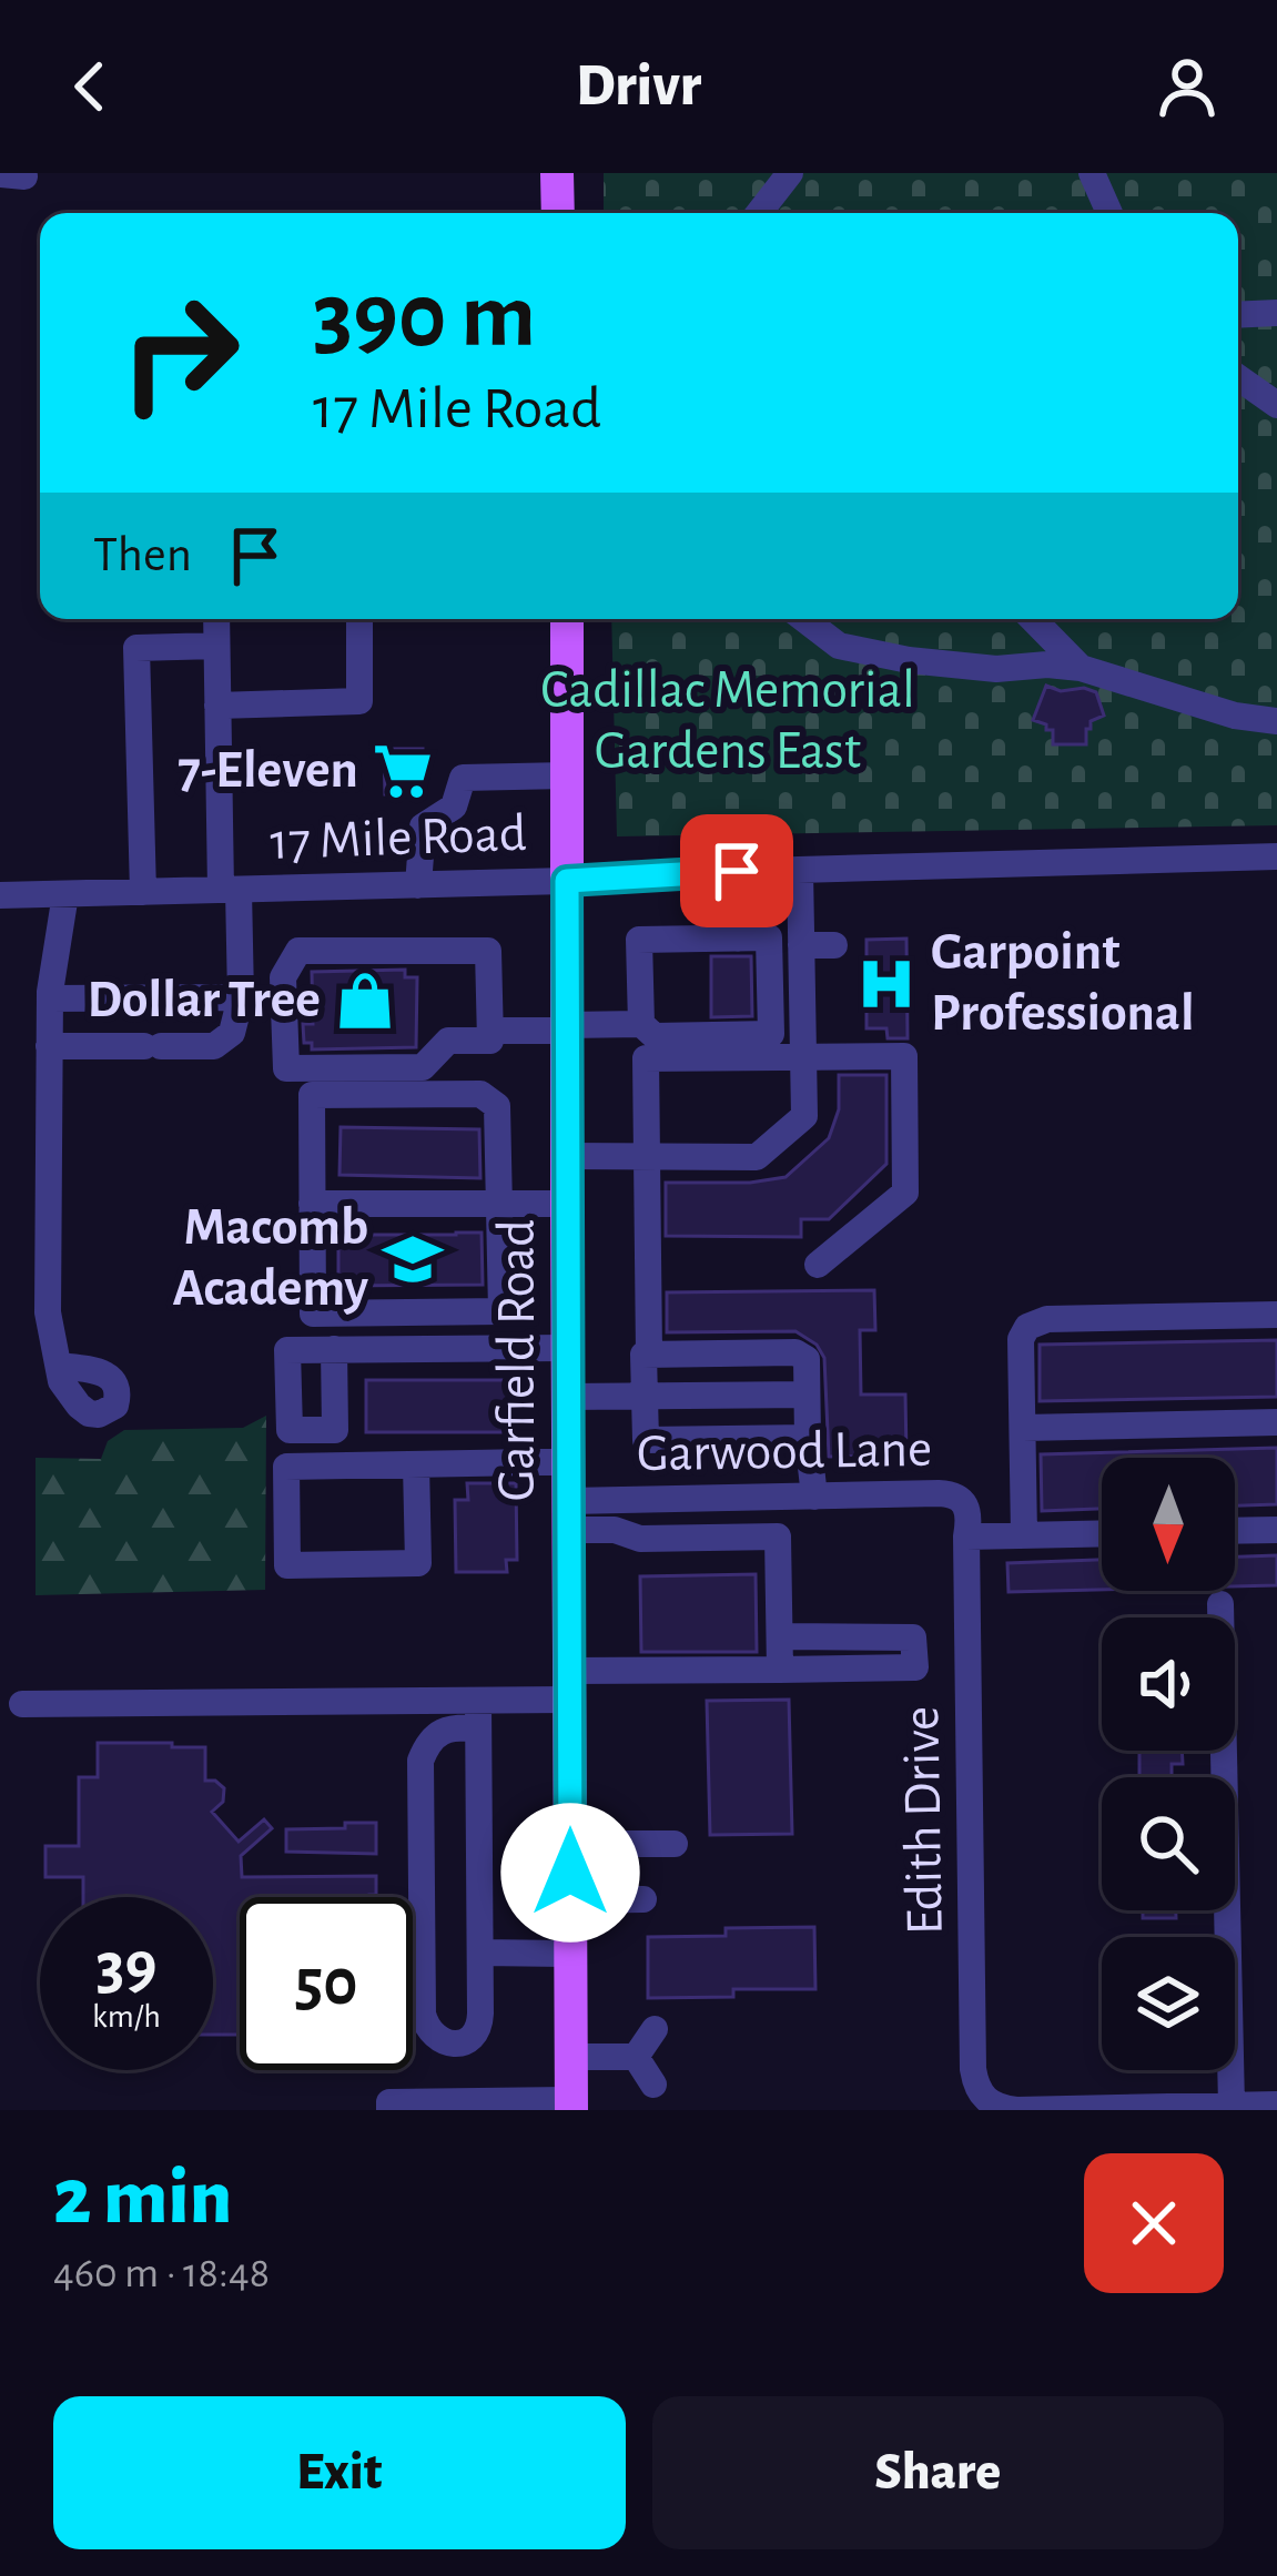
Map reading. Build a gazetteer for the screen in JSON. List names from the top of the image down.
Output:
{
  "streets": {
    "main road": ["Garfield Road"],
    "street": ["17 Mile Road", "Garwood Lane", "Edith Drive"]
  },
  "crossings": [
    ["17 Mile Road", "Garfield Road"],
    ["Garfield Road", "Garwood Lane"],
    ["Garwood Lane", "Edith Drive"]
  ],
  "parks": ["Cadillac Memorial Gardens East"],
  "places": {
    "supermarket": ["7-Eleven"],
    "hospital": ["Garpoint Professional"],
    "shop": ["Dollar Tree"],
    "school or university": ["Macomb Academy"]
  },
  "north": "bottom",
  "page": {
    "header": "Drivr",
    "turn": ["390 m", "17 Mile Road"],
    "then": "Then",
    "speed": "39 km/h",
    "limit": "50",
    "heading": ["2 min", "460 m · 18:48"],
    "buttons": ["Exit", "Share"]
  }
}
